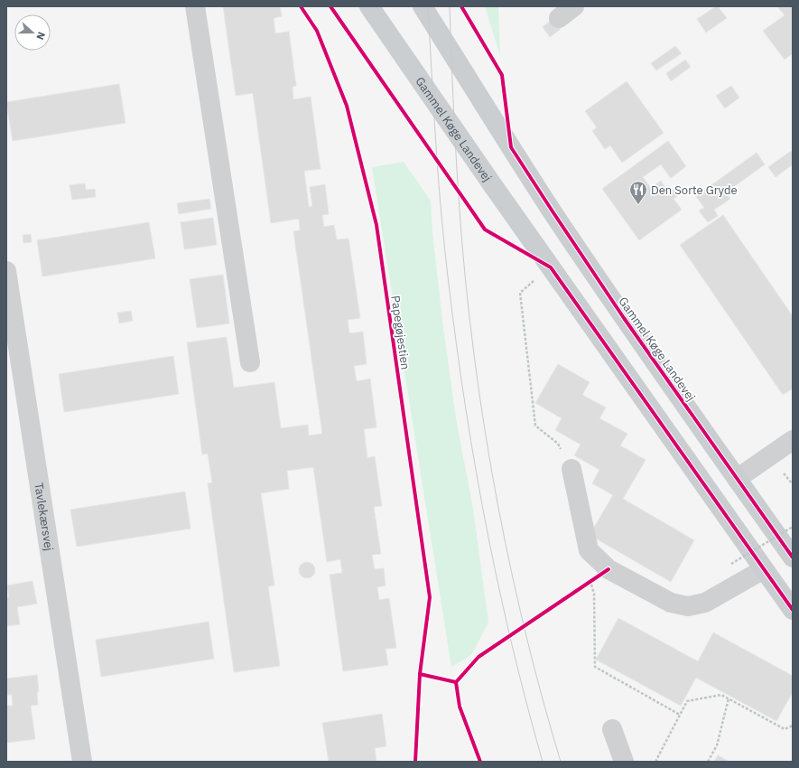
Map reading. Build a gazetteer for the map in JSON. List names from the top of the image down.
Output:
{
  "streets": {
    "main road": ["Gammel Køge Landevej"],
    "street": ["Tavlekærsvej"],
    "cycle path": ["Papegøjestien"]
  },
  "places": {
    "restaurant": ["Den Sorte Gryde"]
  },
  "north": "right"
}
